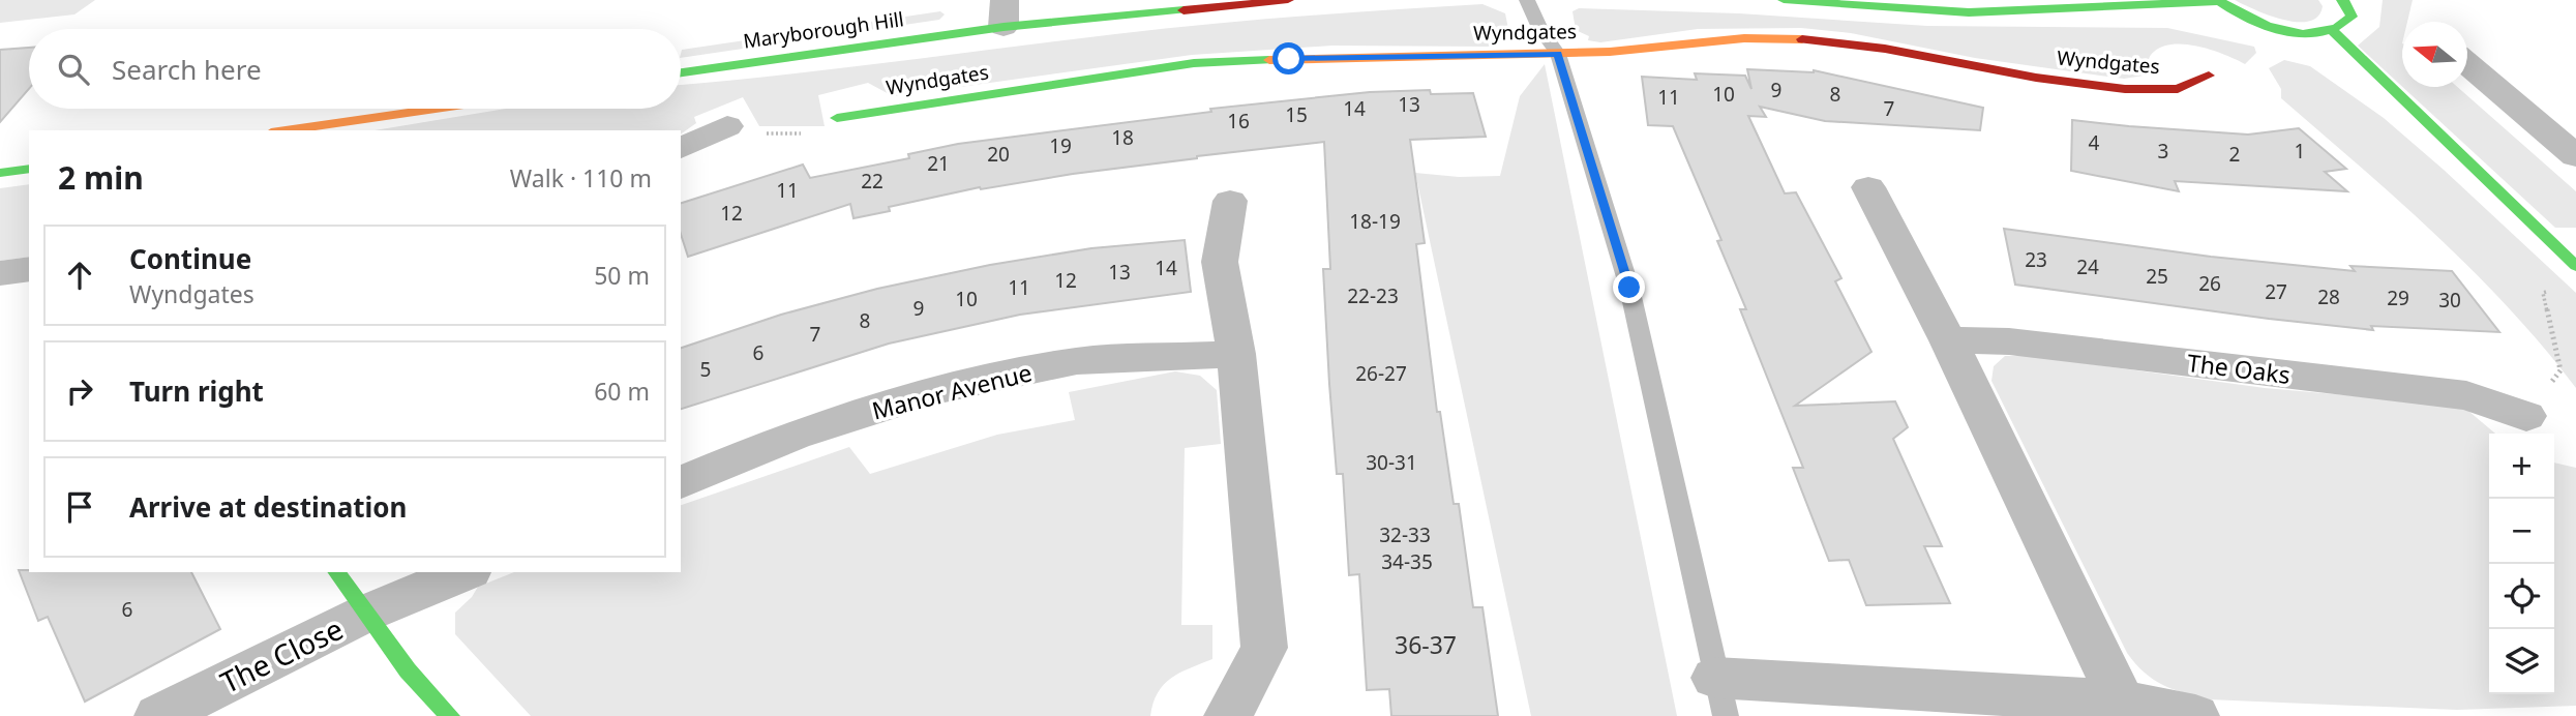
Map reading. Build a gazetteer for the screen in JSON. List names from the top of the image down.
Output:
{
  "streets": {
    "street": [
      "Maryborough Hill",
      "Wyndgates",
      "The Oaks",
      "Manor Avenue",
      "The Close"
    ]
  },
  "house_numbers": [
    "9",
    "10",
    "8",
    "11",
    "13",
    "14",
    "7",
    "15",
    "16",
    "18",
    "4",
    "19",
    "3",
    "1",
    "20",
    "2",
    "21",
    "22",
    "11",
    "12",
    "18-19",
    "23",
    "24",
    "14",
    "13",
    "25",
    "12",
    "26",
    "11",
    "27",
    "22-23",
    "28",
    "29",
    "10",
    "30",
    "9",
    "8",
    "7",
    "6",
    "5",
    "26-27",
    "30-31",
    "32-33",
    "34-35",
    "6",
    "36-37"
  ],
  "north": "left",
  "page": {
    "search": "Search here",
    "heading": ["2 min", "Walk · 110 m"],
    "list": [
      ["Continue", "Wyndgates", "50 m"],
      ["Turn right", "60 m"],
      "Arrive at destination"
    ],
    "map_buttons": ["+", "−"]
  }
}
